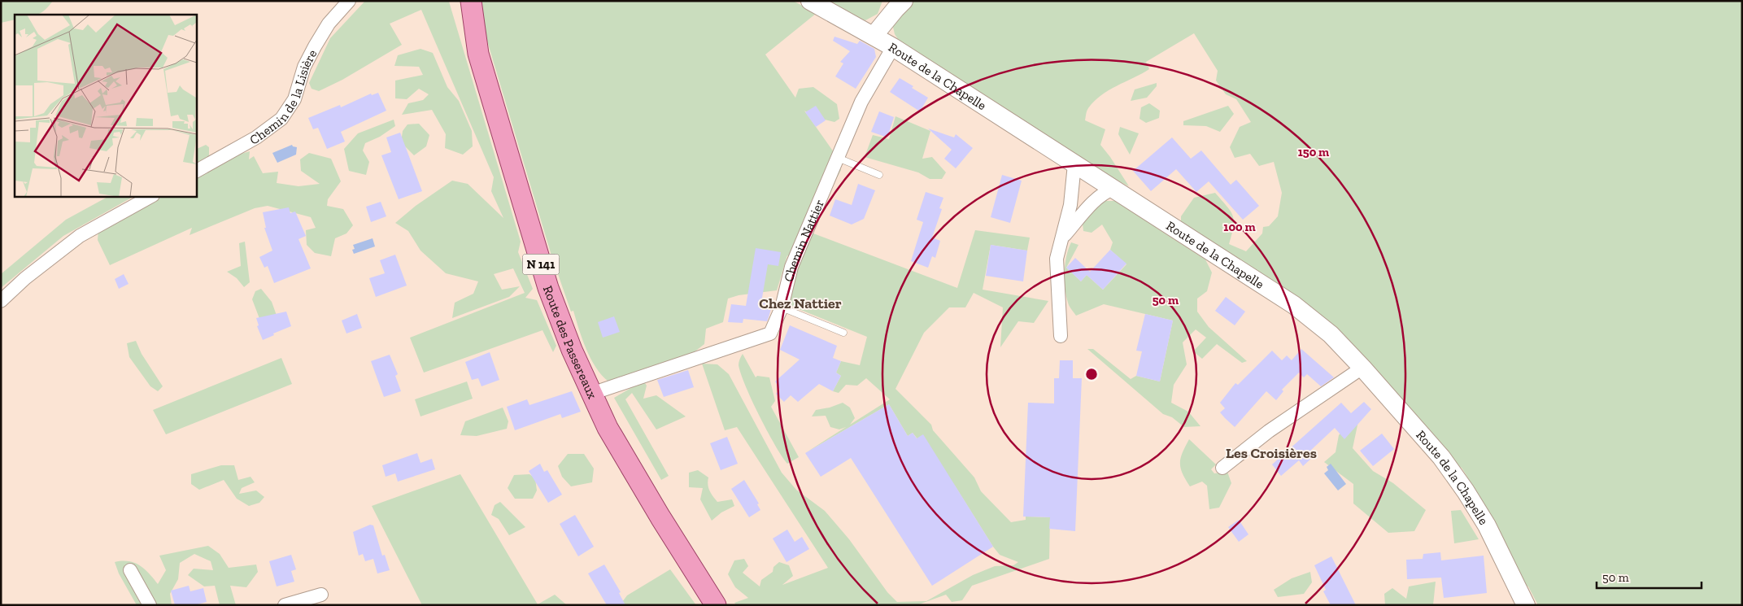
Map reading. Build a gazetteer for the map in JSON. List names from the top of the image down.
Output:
{
  "streets": {
    "main road": ["Route de la Chapelle", "N 141", "Route des Passereaux"],
    "street": ["Chemin de la Lisière", "Chemin Nattier"]
  },
  "crossings": [
    ["Route de la Chapelle", "Chemin Nattier"],
    ["Chemin Nattier", "Route des Passereaux"]
  ],
  "districts": ["Chez Nattier", "Les Croisières"],
  "scale_bar": "50 m",
  "rings": ["150 m", "100 m", "50 m"]
}
